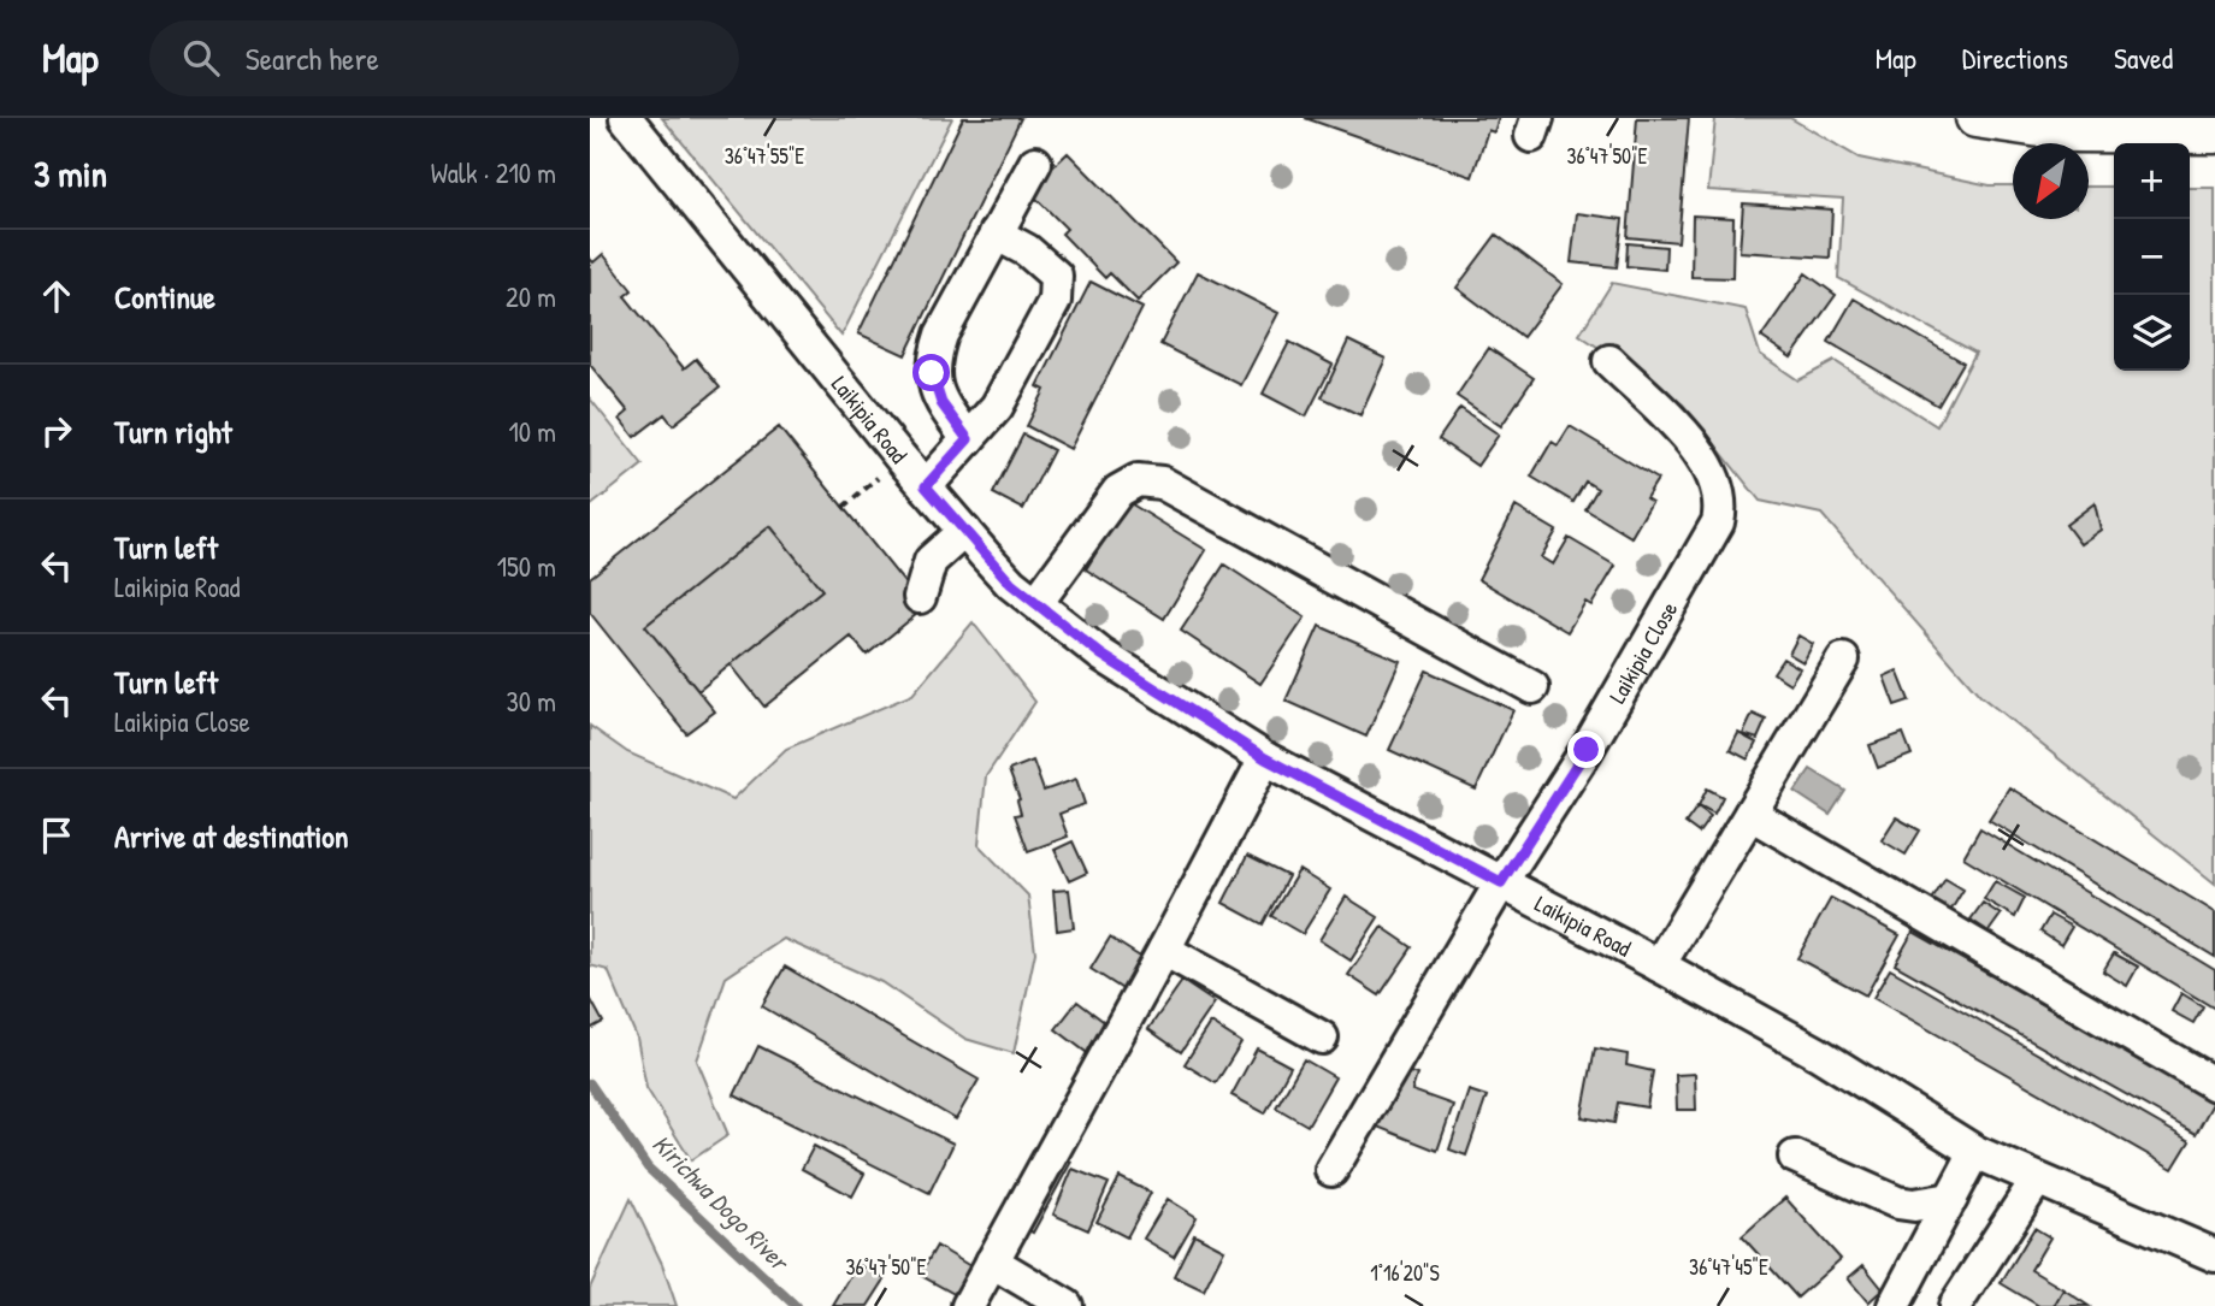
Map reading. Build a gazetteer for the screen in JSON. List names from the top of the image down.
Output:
{
  "streets": {
    "street": ["Laikipia Road", "Laikipia Close"]
  },
  "crossings": [
    ["Laikipia Road", "Laikipia Close"]
  ],
  "water": ["Kirichwa Dogo River"],
  "north": "bottom left",
  "page": {
    "header": "Map",
    "search": "Search here",
    "nav": ["Map", "Directions", "Saved"],
    "heading": ["3 min", "Walk · 210 m"],
    "map_buttons": ["+", "−"],
    "list": [
      ["Continue", "20 m"],
      ["Turn right", "10 m"],
      ["Turn left", "Laikipia Road", "150 m"],
      ["Turn left", "Laikipia Close", "30 m"],
      "Arrive at destination"
    ]
  },
  "coordinates": [
    "36°47'55\"E",
    "36°47'50\"E",
    "36°47'45\"E",
    "1°16'20\"S"
  ]
}
